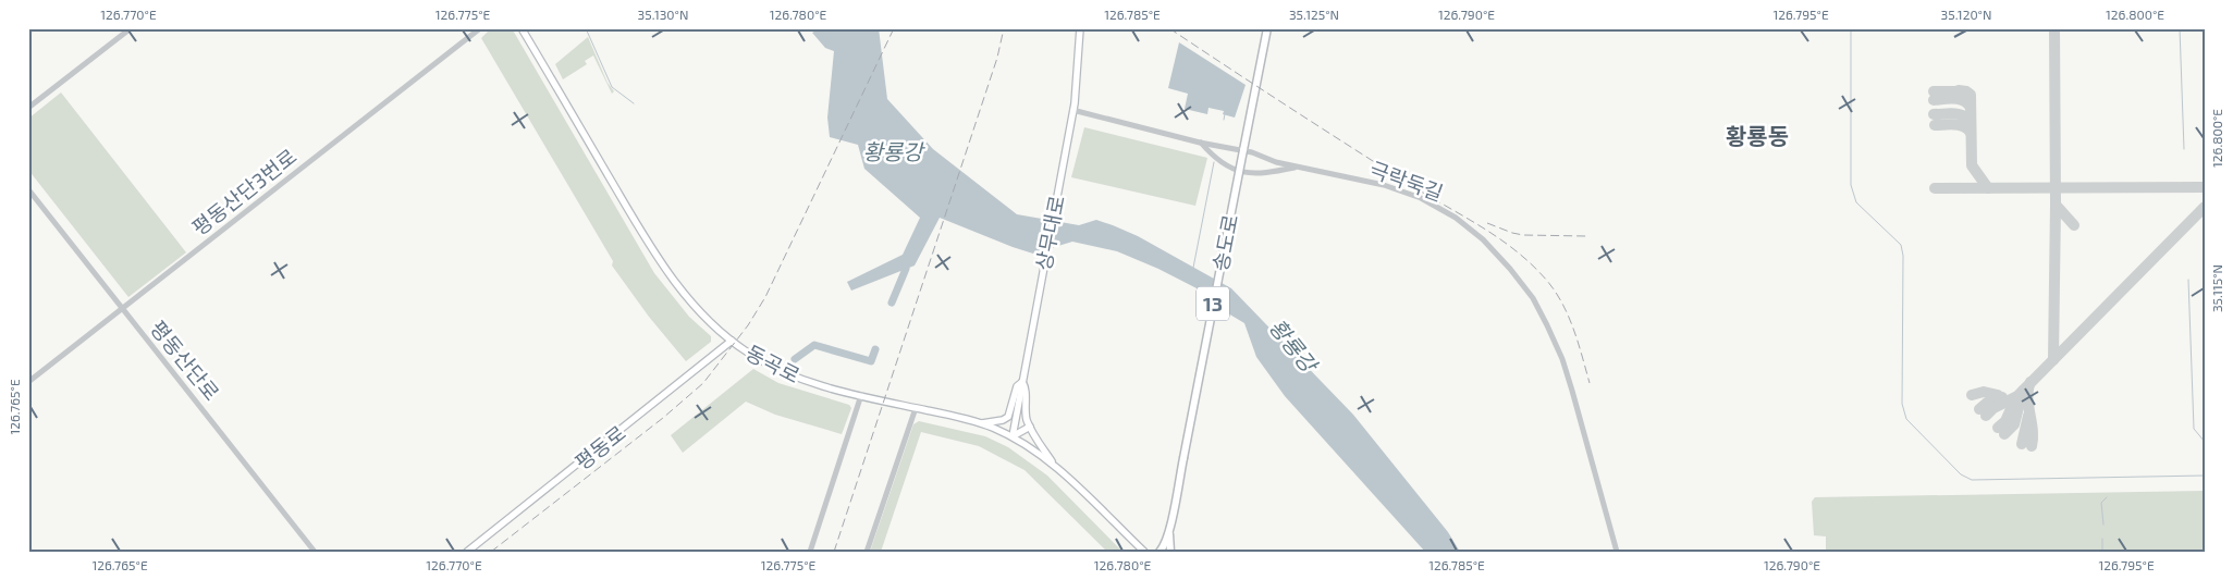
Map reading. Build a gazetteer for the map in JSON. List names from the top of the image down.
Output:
{
  "streets": {
    "main road": [
      "상무대로",
      "송도로",
      "13",
      "동곡로",
      "평동로"
    ],
    "street": ["극락둑길", "평동산단3번로", "평동산단로"]
  },
  "crossings": [
    ["극락둑길", "상무대로"],
    ["극락둑길", "송도로"],
    ["평동산단3번로", "평동산단로"],
    ["상무대로", "동곡로"],
    ["송도로", "13"],
    ["동곡로", "평동로"]
  ],
  "districts": ["황룡동"],
  "water": ["황룡강"],
  "coordinates": [
    "126.770°E",
    "126.775°E",
    "35.130°N",
    "126.780°E",
    "126.785°E",
    "35.125°N",
    "126.790°E",
    "126.795°E",
    "35.120°N",
    "126.800°E",
    "35.115°N",
    "126.765°E"
  ]
}
